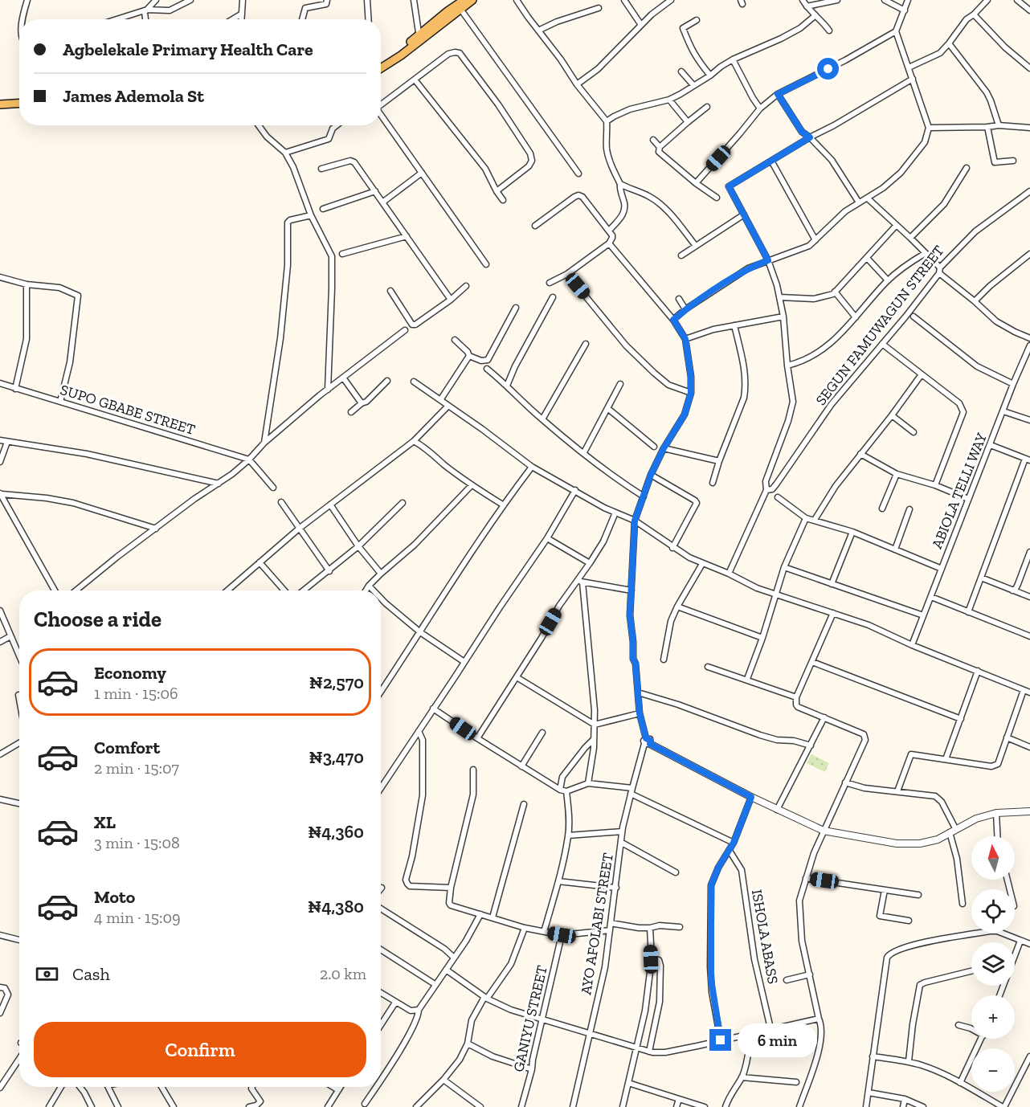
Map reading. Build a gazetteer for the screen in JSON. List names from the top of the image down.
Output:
{
  "streets": {
    "street": [
      "SEGUN FAMUWAGUN STREET",
      "SUPO GBABE STREET",
      "ABIOLA TELLI WAY",
      "AYO AFOLABI STREET",
      "ISHOLA ABASS",
      "GANIYU STREET"
    ]
  },
  "north": "top",
  "page": {
    "banner": ["Agbelekale Primary Health Care", "James Ademola St"],
    "heading": "Choose a ride",
    "list": [
      {
        "name": "Economy",
        "note": "1 min · 15:06",
        "value": "₦2,570"
      },
      {
        "name": "Comfort",
        "note": "2 min · 15:07",
        "value": "₦3,470"
      },
      {
        "name": "XL",
        "note": "3 min · 15:08",
        "value": "₦4,360"
      },
      {
        "name": "Moto",
        "note": "4 min · 15:09",
        "value": "₦4,380"
      }
    ],
    "map_buttons": ["+", "−"],
    "pay": ["Cash", "2.0 km"],
    "buttons": "Confirm",
    "bubble": "6 min"
  }
}
